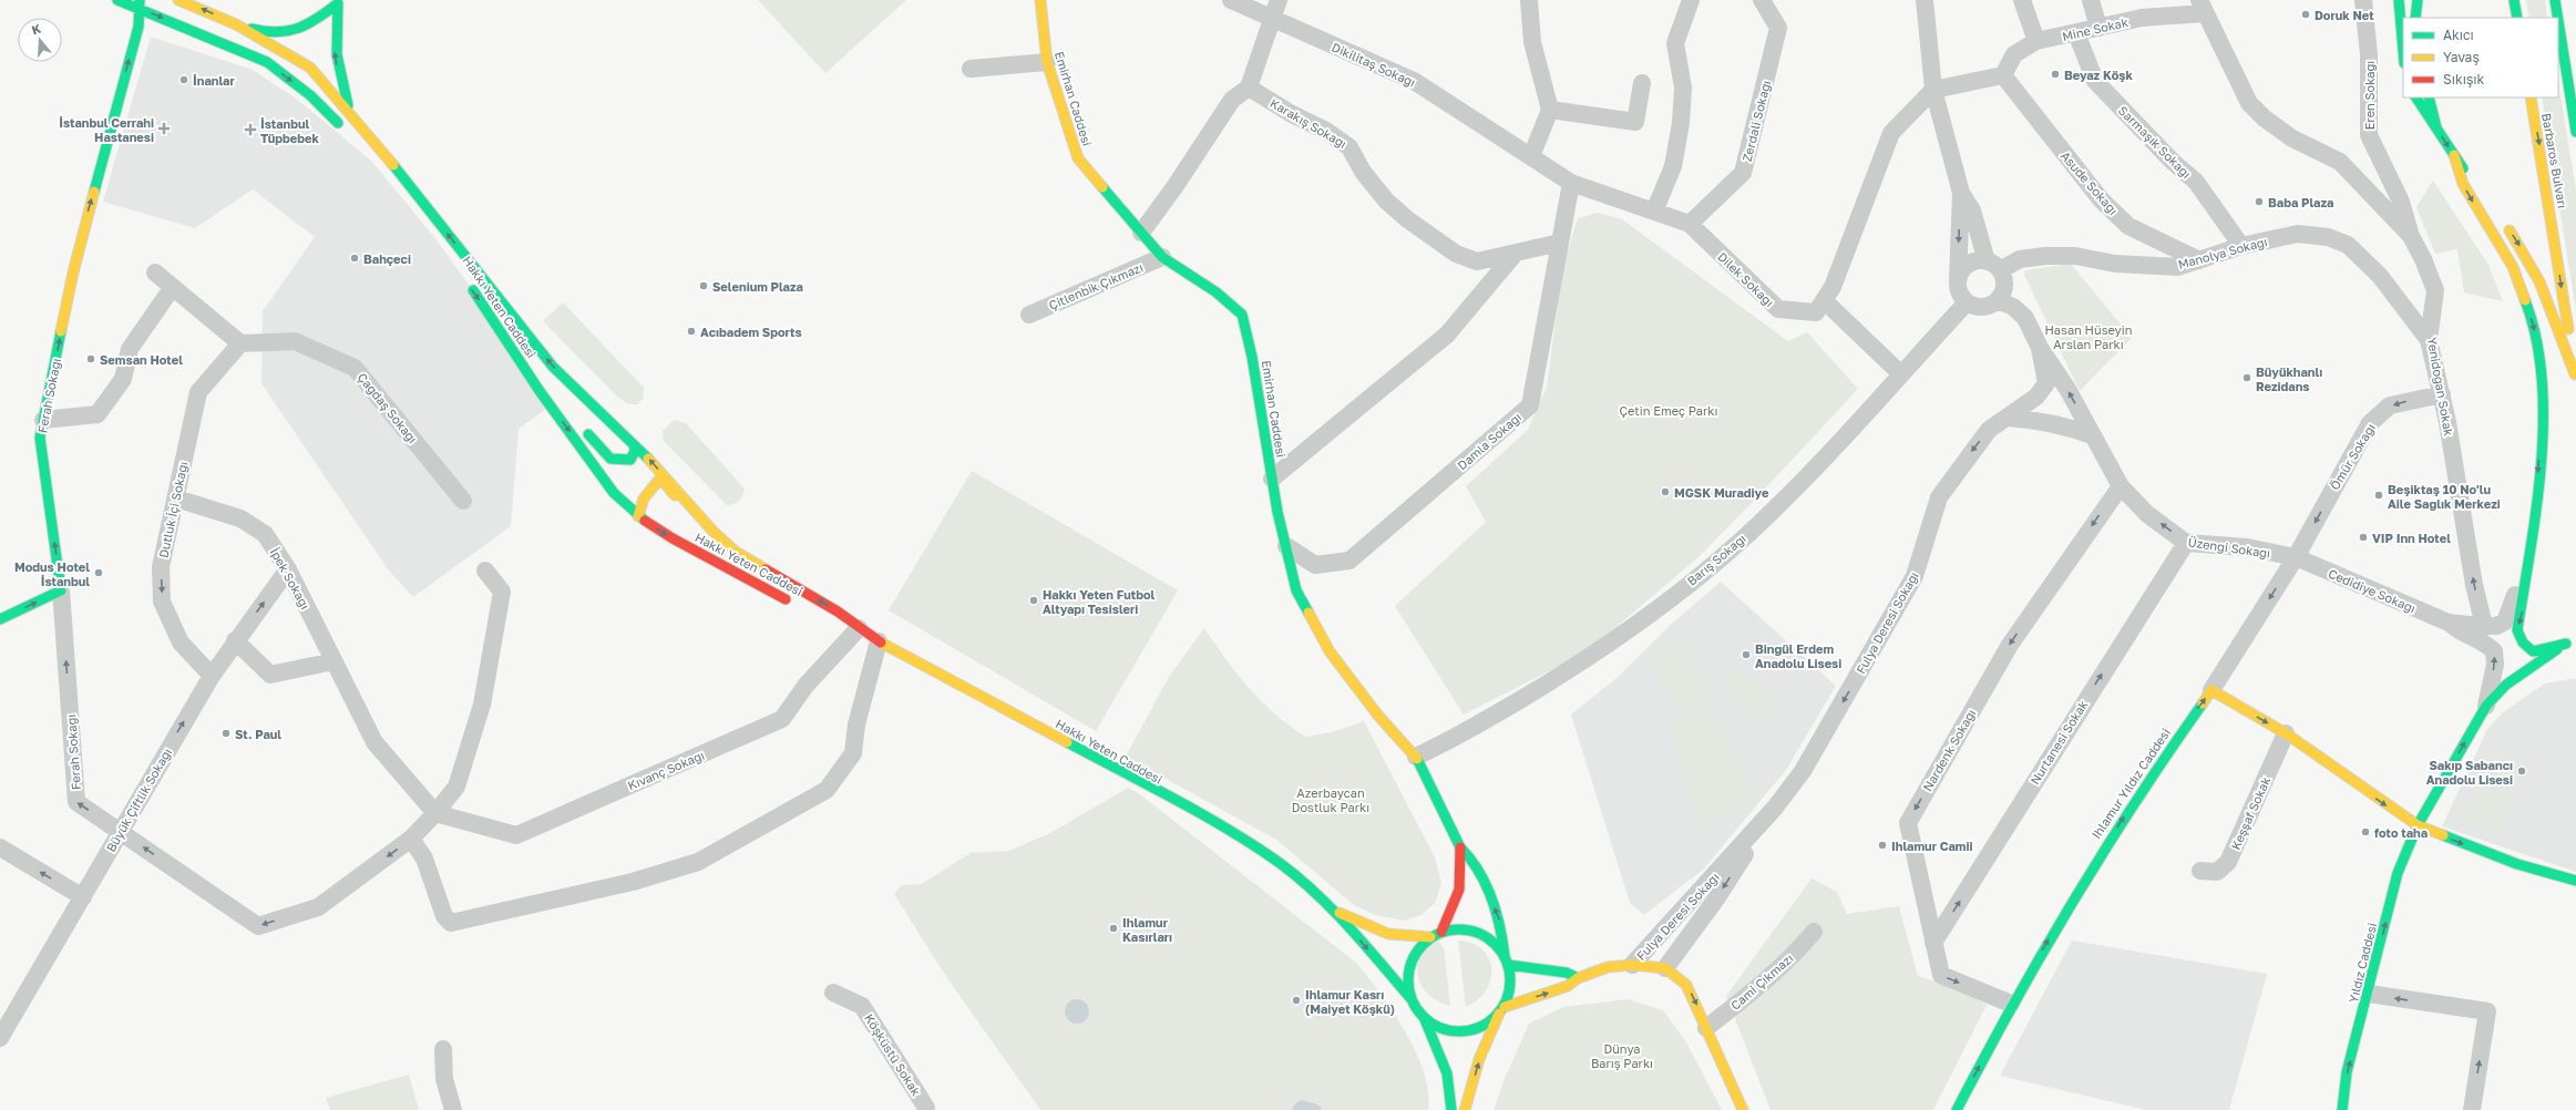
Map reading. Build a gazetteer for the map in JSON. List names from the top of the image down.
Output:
{
  "streets": {
    "main road": [
      "Emirhan Caddesi",
      "Barbaros Bulvarı",
      "Hakkı Yeten Caddesi",
      "Ferah Sokağı",
      "Fulya Deresi Sokağı",
      "Ihlamur Yıldız Caddesi",
      "Yıldız Caddesi"
    ],
    "street": [
      "Mine Sokak",
      "Dikilitaş Sokağı",
      "Eren Sokağı",
      "Zerdali Sokağı",
      "Karakış Sokağı",
      "Sarmaşık Sokağı",
      "Asude Sokağı",
      "Manolya Sokağı",
      "Dilek Sokağı",
      "Çitlenbik Çıkmazı",
      "Yenidoğan Sokak",
      "Çağdaş Sokağı",
      "Damla Sokağı",
      "Ömür Sokağı",
      "Dutluk İçi Sokağı",
      "Üzengi Sokağı",
      "Barış Sokağı",
      "İpek Sokağı",
      "Cedidiye Sokağı",
      "Nurtanesi Sokak",
      "Nardenk Sokağı",
      "Kıvanç Sokağı",
      "Büyük Çiftlik Sokağı",
      "Keşşaf Sokak",
      "Cami Çıkmazı",
      "Köşküstü Sokak"
    ]
  },
  "crossings": [
    ["Mine Sokak", "Sarmaşık Sokağı"],
    ["Mine Sokak", "Asude Sokağı"],
    ["Mine Sokak", "Yenidoğan Sokak"],
    ["Dikilitaş Sokağı", "Dilek Sokağı"],
    ["Dikilitaş Sokağı", "Damla Sokağı"],
    ["Eren Sokağı", "Yenidoğan Sokak"],
    ["Emirhan Caddesi", "Çitlenbik Çıkmazı"],
    ["Emirhan Caddesi", "Hakkı Yeten Caddesi"],
    ["Emirhan Caddesi", "Damla Sokağı"],
    ["Emirhan Caddesi", "Barış Sokağı"],
    ["Emirhan Caddesi", "Fulya Deresi Sokağı"],
    ["Zerdali Sokağı", "Dilek Sokağı"],
    ["Karakış Sokağı", "Damla Sokağı"],
    ["Sarmaşık Sokağı", "Manolya Sokağı"],
    ["Asude Sokağı", "Manolya Sokağı"],
    ["Manolya Sokağı", "Yenidoğan Sokak"],
    ["Manolya Sokağı", "Üzengi Sokağı"],
    ["Manolya Sokağı", "Barış Sokağı"],
    ["Dilek Sokağı", "Damla Sokağı"],
    ["Hakkı Yeten Caddesi", "Fulya Deresi Sokağı"],
    ["Hakkı Yeten Caddesi", "Kıvanç Sokağı"],
    ["Yenidoğan Sokak", "Ömür Sokağı"],
    ["Yenidoğan Sokak", "Cedidiye Sokağı"],
    ["Ferah Sokağı", "Büyük Çiftlik Sokağı"],
    ["Çağdaş Sokağı", "Dutluk İçi Sokağı"],
    ["Ömür Sokağı", "Üzengi Sokağı"],
    ["Ömür Sokağı", "Cedidiye Sokağı"],
    ["Dutluk İçi Sokağı", "İpek Sokağı"],
    ["Dutluk İçi Sokağı", "Büyük Çiftlik Sokağı"],
    ["Üzengi Sokağı", "Barış Sokağı"],
    ["Üzengi Sokağı", "Cedidiye Sokağı"],
    ["Üzengi Sokağı", "Fulya Deresi Sokağı"],
    ["Üzengi Sokağı", "Nurtanesi Sokak"],
    ["Üzengi Sokağı", "Nardenk Sokağı"],
    ["İpek Sokağı", "Kıvanç Sokağı"],
    ["İpek Sokağı", "Büyük Çiftlik Sokağı"],
    ["Cedidiye Sokağı", "Yıldız Caddesi"],
    ["Nurtanesi Sokak", "Nardenk Sokağı"],
    ["Nardenk Sokağı", "Ihlamur Yıldız Caddesi"]
  ],
  "one_way": [
    "Ferah Sokağı",
    "Ömür Sokağı",
    "Dutluk İçi Sokağı",
    "Üzengi Sokağı",
    "Nurtanesi Sokak",
    "Nardenk Sokağı",
    "Ihlamur Yıldız Caddesi",
    "Büyük Çiftlik Sokağı",
    "Yıldız Caddesi"
  ],
  "parks": [
    "Hasan Hüseyin Arslan Parkı",
    "Çetin Emeç Parkı",
    "Azerbaycan Dostluk Parkı",
    "Dünya Barış Parkı"
  ],
  "places": {
    "other": [
      "Doruk Net",
      "Beyaz Köşk",
      "İnanlar",
      "Baba Plaza",
      "Bahçeci",
      "Selenium Plaza",
      "Acıbadem Sports",
      "Semsan Hotel",
      "Büyükhanlı Rezidans",
      "MGSK Muradiye",
      "Beşiktaş 10 No'lu Aile Sağlık Merkezi",
      "VIP Inn Hotel",
      "Modus Hotel İstanbul",
      "Hakkı Yeten Futbol Altyapı Tesisleri",
      "Bingül Erdem Anadolu Lisesi",
      "St. Paul",
      "Sakıp Sabancı Anadolu Lisesi",
      "foto taha",
      "Ihlamur Camii",
      "Ihlamur Kasırları",
      "Ihlamur Kasrı (Maiyet Köşkü)"
    ],
    "health": ["İstanbul Cerrahi Hastanesi", "İstanbul Tüpbebek"]
  },
  "legend": ["Akıcı", "Yavaş", "Sıkışık"],
  "north": "top"
}
